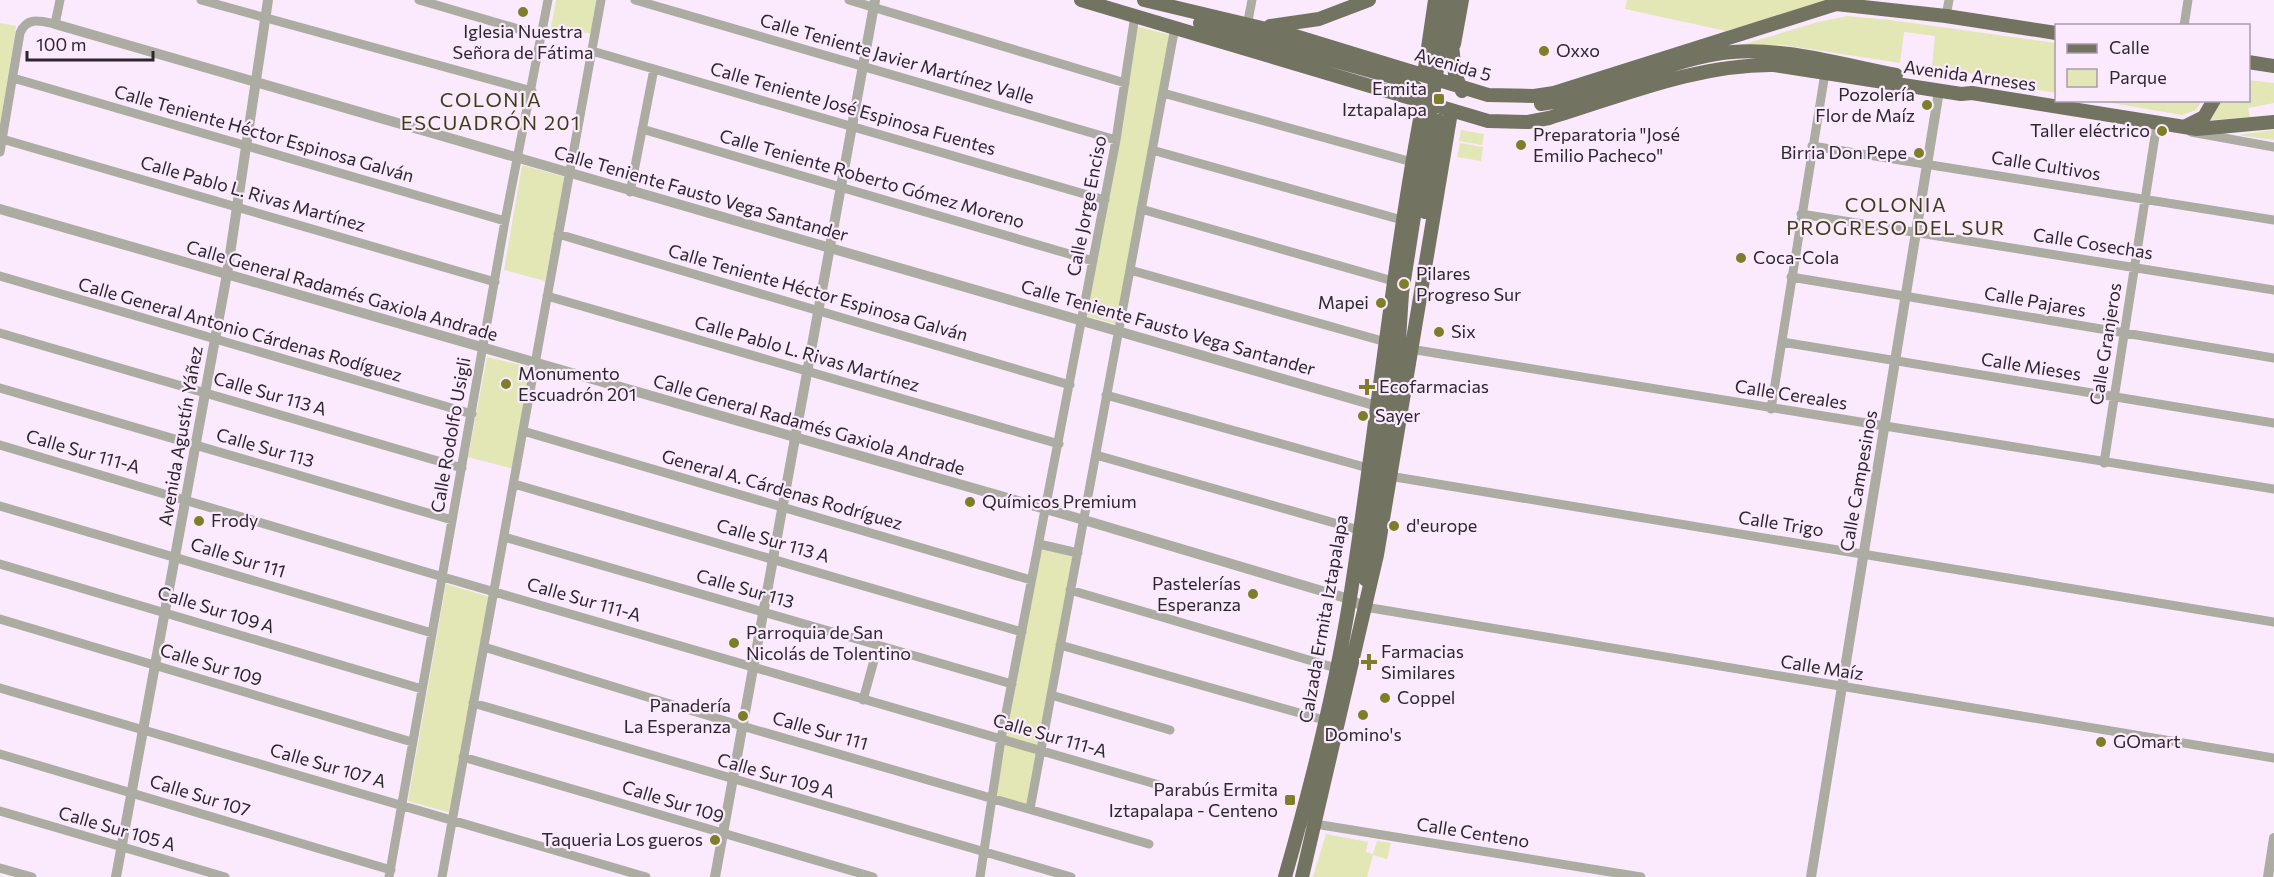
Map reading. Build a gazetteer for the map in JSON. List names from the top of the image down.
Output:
{
  "streets": {
    "main road": ["Avenida 5", "Avenida Arneses", "Calzada Ermita Iztapalapa"],
    "street": [
      "Calle Teniente Javier Martínez Valle",
      "Calle Teniente José Espinosa Fuentes",
      "Calle Teniente Héctor Espinosa Galván",
      "Calle Cultivos",
      "Calle Teniente Roberto Gómez Moreno",
      "Calle Pablo L. Rivas Martínez",
      "Calle Teniente Fausto Vega Santander",
      "Calle Jorge Enciso",
      "Calle Cosechas",
      "Calle General Radamés Gaxiola Andrade",
      "Calle Pajares",
      "Calle General Antonio Cárdenas Rodíguez",
      "Calle Granjeros",
      "Calle Mieses",
      "Calle Sur 113 A",
      "Calle Cereales",
      "Calle Rodolfo Usigli",
      "Avenida Agustín Yáñez",
      "Calle Sur 113",
      "Calle Sur 111-A",
      "Calle Campesinos",
      "General A. Cárdenas Rodríguez",
      "Calle Trigo",
      "Calle Sur 111",
      "Calle Sur 109 A",
      "Calle Sur 109",
      "Calle Maíz",
      "Calle Sur 107 A",
      "Calle Sur 107",
      "Calle Sur 105 A",
      "Calle Centeno"
    ]
  },
  "crossings": [
    ["Calle Teniente Javier Martínez Valle", "Calle Jorge Enciso"],
    ["Avenida Arneses", "Calle Granjeros"],
    ["Avenida Arneses", "Calle Campesinos"],
    ["Avenida Arneses", "Calzada Ermita Iztapalapa"],
    ["Calle Teniente José Espinosa Fuentes", "Calle Jorge Enciso"],
    ["Calle Teniente Héctor Espinosa Galván", "Calle Teniente Fausto Vega Santander"],
    ["Calle Teniente Héctor Espinosa Galván", "Calle Jorge Enciso"],
    ["Calle Teniente Héctor Espinosa Galván", "Calle Rodolfo Usigli"],
    ["Calle Teniente Héctor Espinosa Galván", "Avenida Agustín Yáñez"],
    ["Calle Cultivos", "Calle Granjeros"],
    ["Calle Cultivos", "Calle Campesinos"],
    ["Calle Teniente Roberto Gómez Moreno", "Calle Jorge Enciso"],
    ["Calle Pablo L. Rivas Martínez", "Calle Jorge Enciso"],
    ["Calle Pablo L. Rivas Martínez", "Calle Rodolfo Usigli"],
    ["Calle Pablo L. Rivas Martínez", "Avenida Agustín Yáñez"],
    ["Calle Teniente Fausto Vega Santander", "Calle Jorge Enciso"],
    ["Calle Teniente Fausto Vega Santander", "Calle Rodolfo Usigli"],
    ["Calle Teniente Fausto Vega Santander", "Avenida Agustín Yáñez"],
    ["Calle Teniente Fausto Vega Santander", "Calzada Ermita Iztapalapa"],
    ["Calle Jorge Enciso", "Calle General Radamés Gaxiola Andrade"],
    ["Calle Jorge Enciso", "Calle Sur 113 A"],
    ["Calle Jorge Enciso", "Calle Sur 113"],
    ["Calle Jorge Enciso", "Calle Sur 111-A"],
    ["Calle Jorge Enciso", "General A. Cárdenas Rodríguez"],
    ["Calle Jorge Enciso", "Calle Sur 111"],
    ["Calle Jorge Enciso", "Calle Sur 109 A"],
    ["Calle Cosechas", "Calle Granjeros"],
    ["Calle Cosechas", "Calle Campesinos"],
    ["Calle General Radamés Gaxiola Andrade", "Calle Rodolfo Usigli"],
    ["Calle General Radamés Gaxiola Andrade", "Avenida Agustín Yáñez"],
    ["Calle General Radamés Gaxiola Andrade", "Calzada Ermita Iztapalapa"],
    ["Calle General Radamés Gaxiola Andrade", "Calle Maíz"],
    ["Calle Pajares", "Calle Granjeros"],
    ["Calle Pajares", "Calle Campesinos"],
    ["Calle General Antonio Cárdenas Rodíguez", "Calle Rodolfo Usigli"],
    ["Calle General Antonio Cárdenas Rodíguez", "Avenida Agustín Yáñez"],
    ["Calle Granjeros", "Calle Mieses"],
    ["Calle Granjeros", "Calle Cereales"],
    ["Calle Mieses", "Calle Campesinos"],
    ["Calle Sur 113 A", "Calle Rodolfo Usigli"],
    ["Calle Sur 113 A", "Avenida Agustín Yáñez"],
    ["Calle Cereales", "Calle Campesinos"],
    ["Calle Cereales", "Calzada Ermita Iztapalapa"],
    ["Calle Rodolfo Usigli", "Calle Sur 113"],
    ["Calle Rodolfo Usigli", "Calle Sur 111-A"],
    ["Calle Rodolfo Usigli", "Calle Sur 111"],
    ["Calle Rodolfo Usigli", "Calle Sur 109 A"],
    ["Calle Rodolfo Usigli", "Calle Sur 109"],
    ["Calle Rodolfo Usigli", "Calle Sur 107 A"],
    ["Calle Rodolfo Usigli", "Calle Sur 107"],
    ["Avenida Agustín Yáñez", "Calle Sur 113"],
    ["Avenida Agustín Yáñez", "Calle Sur 111-A"],
    ["Avenida Agustín Yáñez", "Calle Sur 111"],
    ["Avenida Agustín Yáñez", "Calle Sur 109 A"],
    ["Avenida Agustín Yáñez", "Calle Sur 109"],
    ["Avenida Agustín Yáñez", "Calle Sur 107 A"],
    ["Avenida Agustín Yáñez", "Calle Sur 107"],
    ["Avenida Agustín Yáñez", "Calle Sur 105 A"],
    ["Calle Campesinos", "Calle Trigo"],
    ["Calle Campesinos", "Calle Maíz"],
    ["Calle Trigo", "Calzada Ermita Iztapalapa"],
    ["Calzada Ermita Iztapalapa", "Calle Maíz"],
    ["Calzada Ermita Iztapalapa", "Calle Centeno"]
  ],
  "districts": ["COLONIA ESCUADRÓN 201", "COLONIA PROGRESO DEL SUR"],
  "places": {
    "other": [
      "Iglesia Nuestra Señora de Fátima",
      "Oxxo",
      "Pozolería Flor de Maíz",
      "Taller eléctrico",
      "Preparatoria \"José Emilio Pacheco\"",
      "Birria Don Pepe",
      "Coca-Cola",
      "Pilares Progreso Sur",
      "Mapei",
      "Six",
      "Monumento Escuadrón 201",
      "Sayer",
      "Químicos Premium",
      "Frody",
      "d'europe",
      "Pastelerías Esperanza",
      "Parroquia de San Nicolás de Tolentino",
      "Coppel",
      "Domino's",
      "Panadería La Esperanza",
      "GOmart",
      "Taqueria Los gueros"
    ],
    "transit": ["Ermita Iztapalapa", "Parabús Ermita Iztapalapa - Centeno"],
    "health": ["Ecofarmacias", "Farmacias Similares"]
  },
  "legend": ["Calle", "Parque"],
  "scale_bar": "100 m"
}
